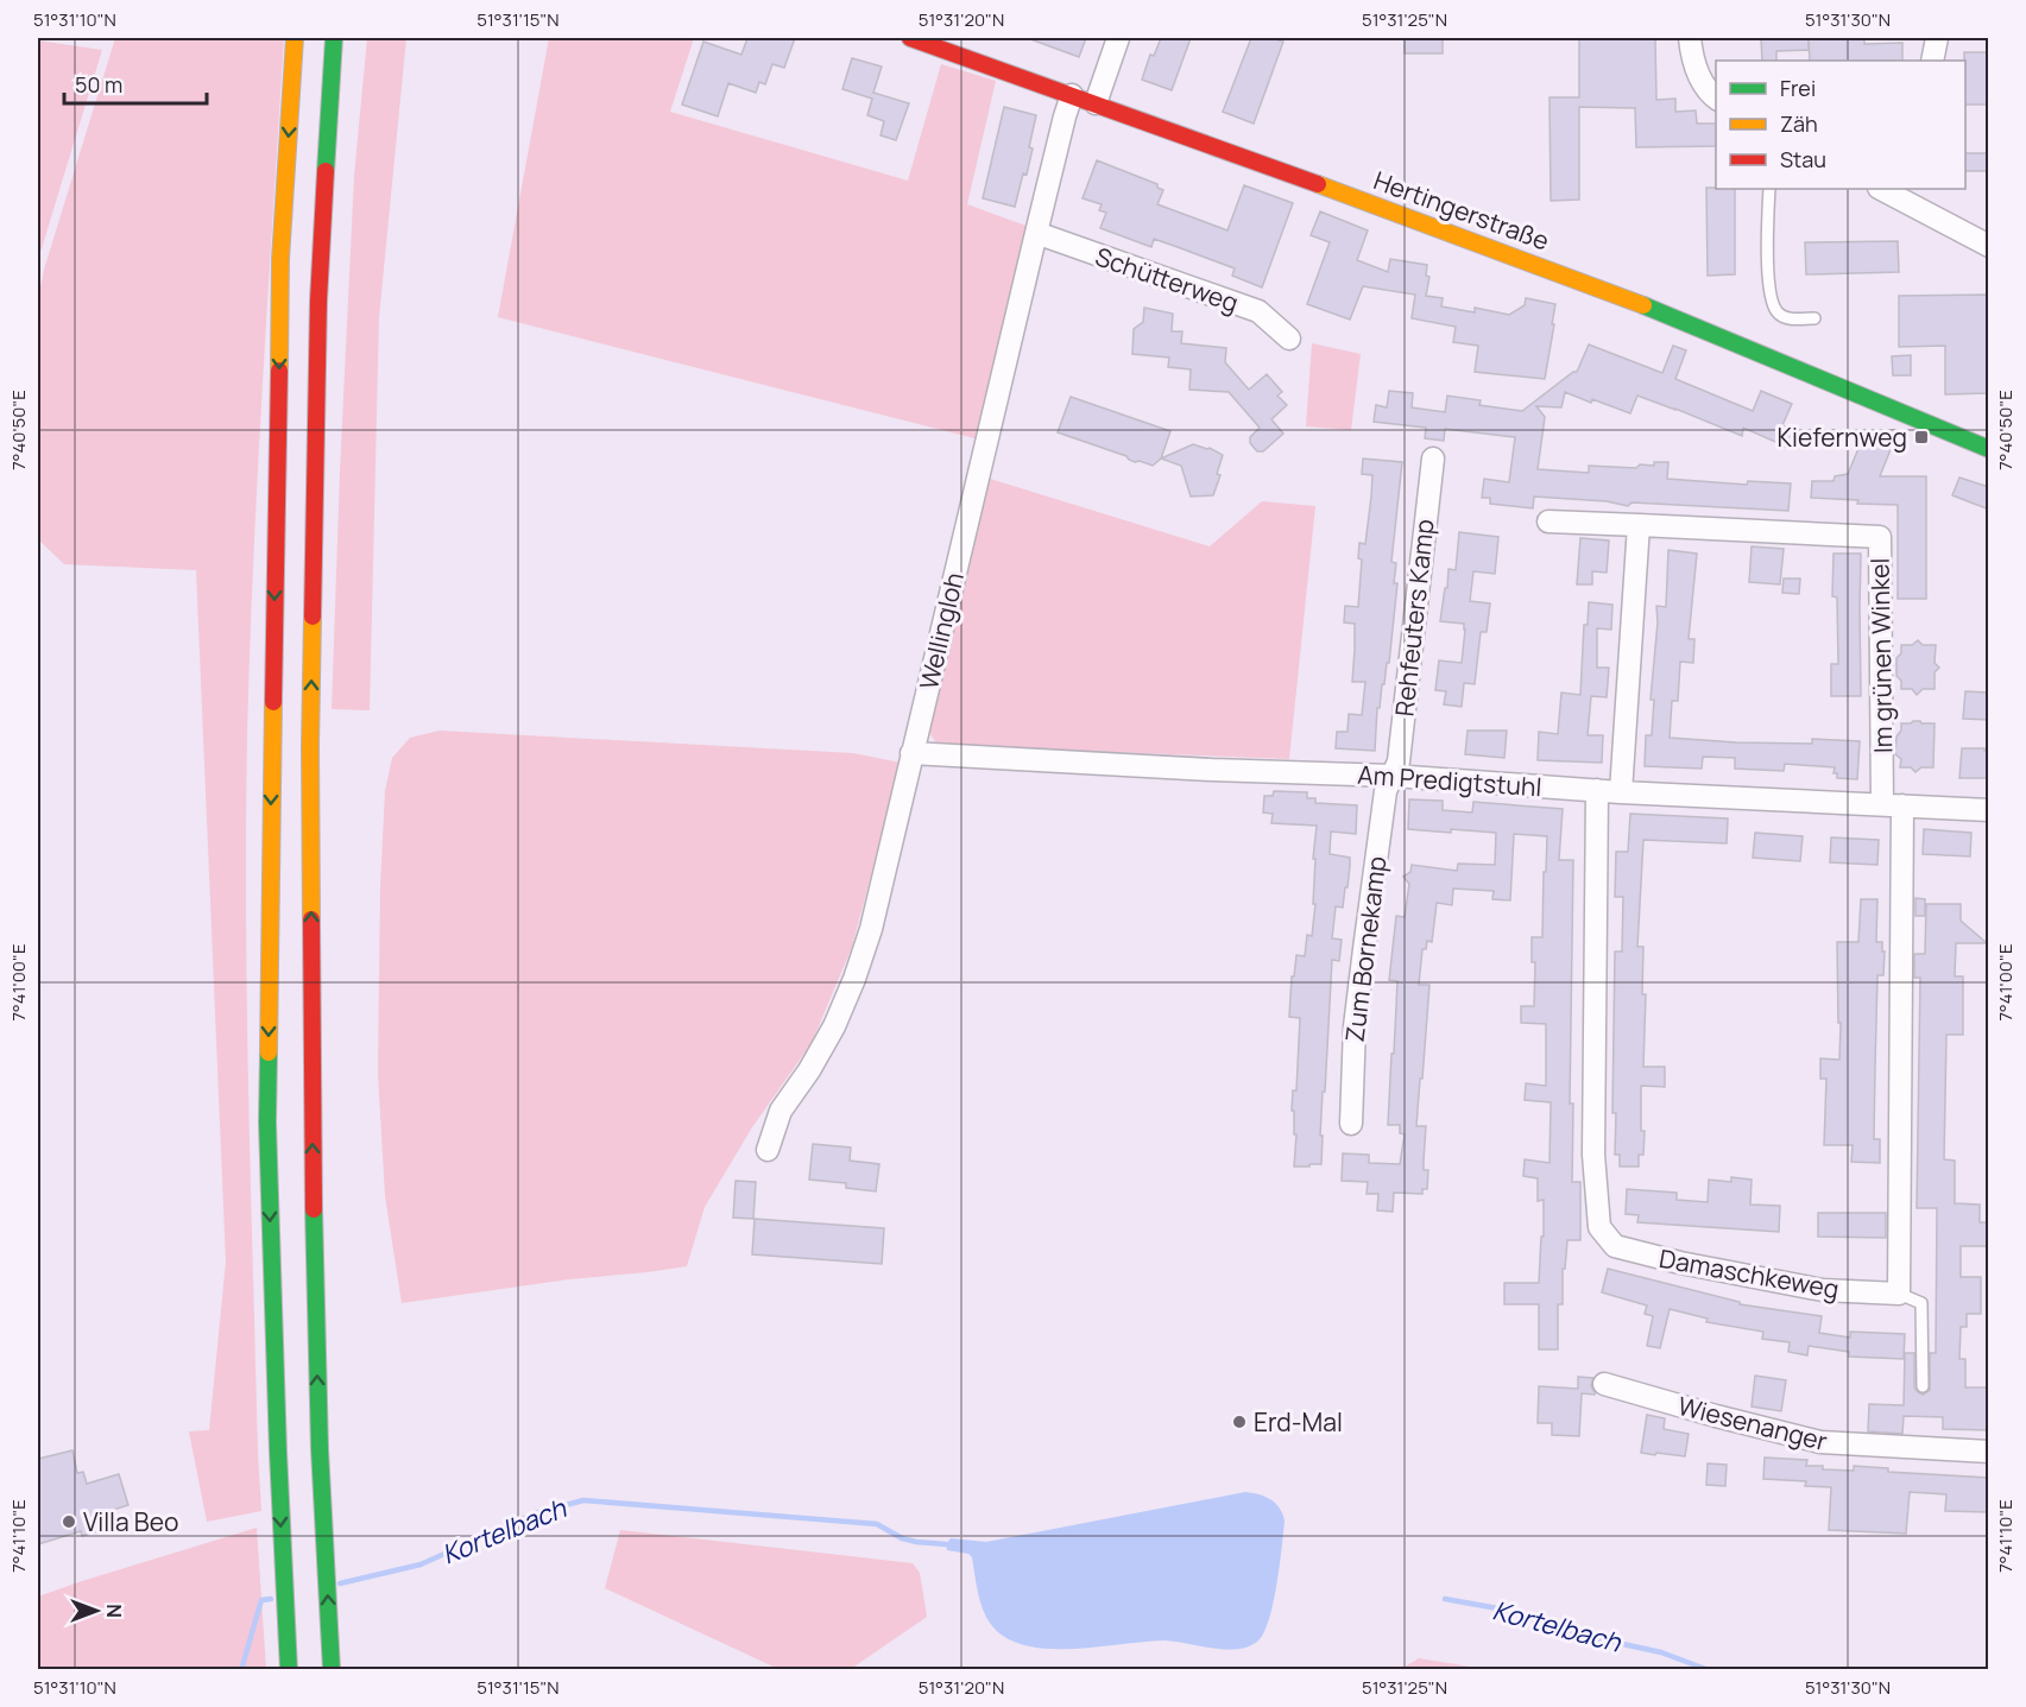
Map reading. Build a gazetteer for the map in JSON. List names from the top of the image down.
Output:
{
  "streets": {
    "main road": ["Hertingerstraße"],
    "street": [
      "Schütterweg",
      "Rehfeuters Kamp",
      "Wellingloh",
      "Im grünen Winkel",
      "Am Predigtstuhl",
      "Zum Bornekamp",
      "Damaschkeweg",
      "Wiesenanger"
    ]
  },
  "crossings": [
    ["Hertingerstraße", "Wellingloh"],
    ["Schütterweg", "Wellingloh"],
    ["Rehfeuters Kamp", "Am Predigtstuhl"],
    ["Rehfeuters Kamp", "Zum Bornekamp"],
    ["Wellingloh", "Am Predigtstuhl"],
    ["Im grünen Winkel", "Am Predigtstuhl"],
    ["Am Predigtstuhl", "Zum Bornekamp"],
    ["Am Predigtstuhl", "Damaschkeweg"]
  ],
  "water": ["Kortelbach"],
  "places": {
    "transit": ["Kiefernweg"],
    "other": ["Erd-Mal", "Villa Beo"]
  },
  "legend": ["Frei", "Zäh", "Stau"],
  "scale_bar": "50 m",
  "north": "right",
  "coordinates": [
    "51°31'10\"N",
    "51°31'15\"N",
    "51°31'20\"N",
    "51°31'25\"N",
    "51°31'30\"N",
    "7°40'50\"E",
    "7°41'00\"E",
    "7°41'10\"E"
  ]
}
